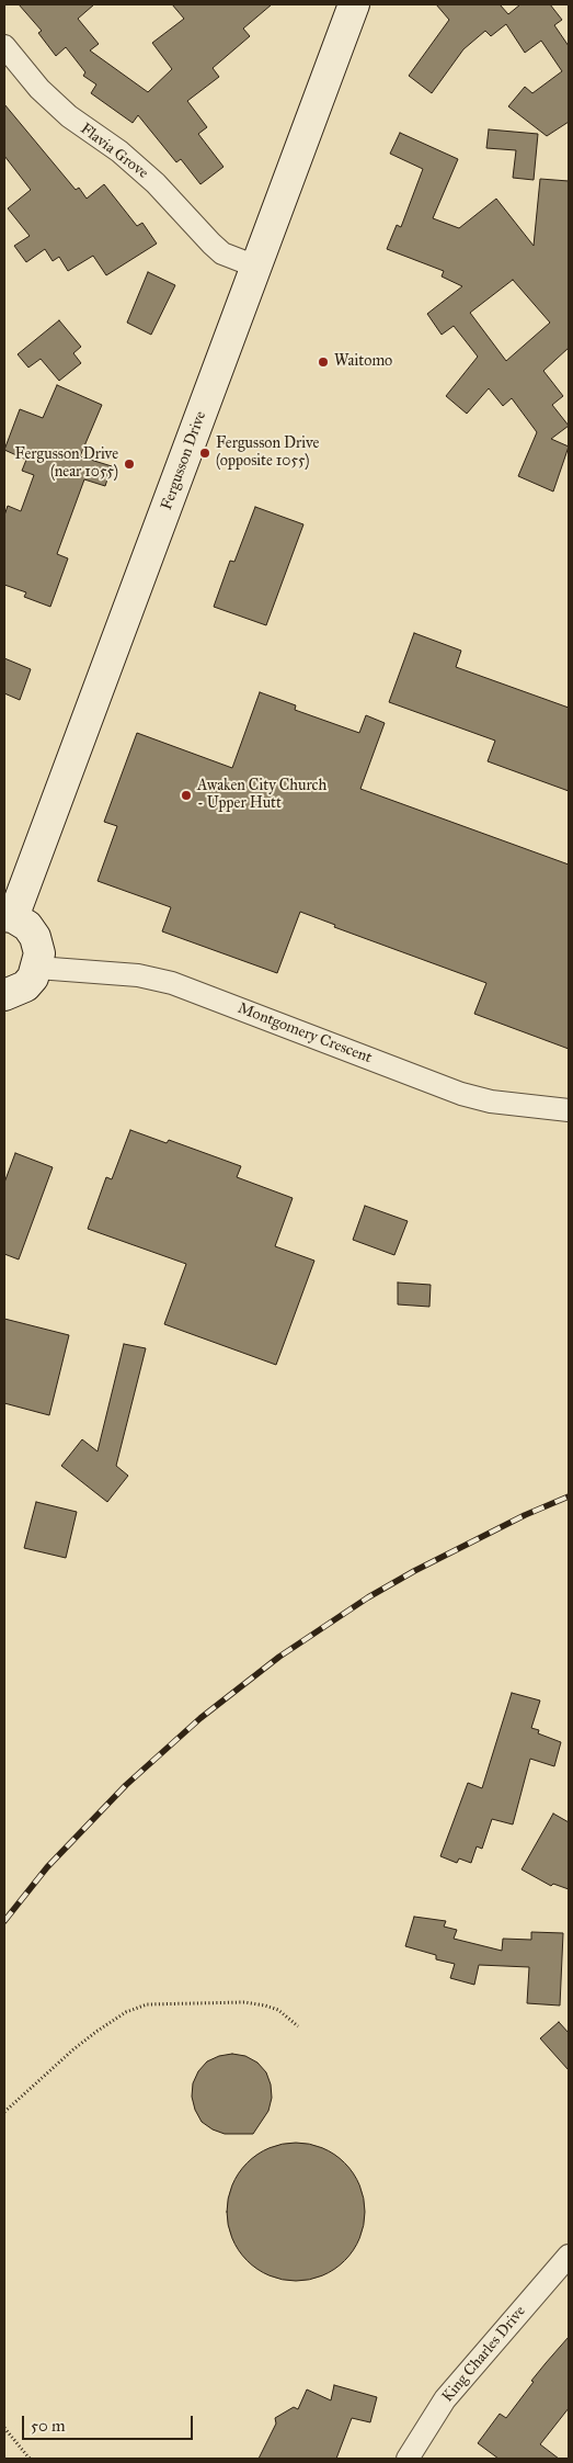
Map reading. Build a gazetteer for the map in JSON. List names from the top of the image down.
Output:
{
  "streets": {
    "main road": ["Fergusson Drive"],
    "street": ["Flavia Grove", "Montgomery Crescent", "King Charles Drive"]
  },
  "crossings": [
    ["Flavia Grove", "Fergusson Drive"]
  ],
  "places": [
    "Waitomo",
    "Fergusson Drive (opposite 1055)",
    "Fergusson Drive (near 1055)",
    "Awaken City Church - Upper Hutt"
  ],
  "scale_bar": "50 m"
}
